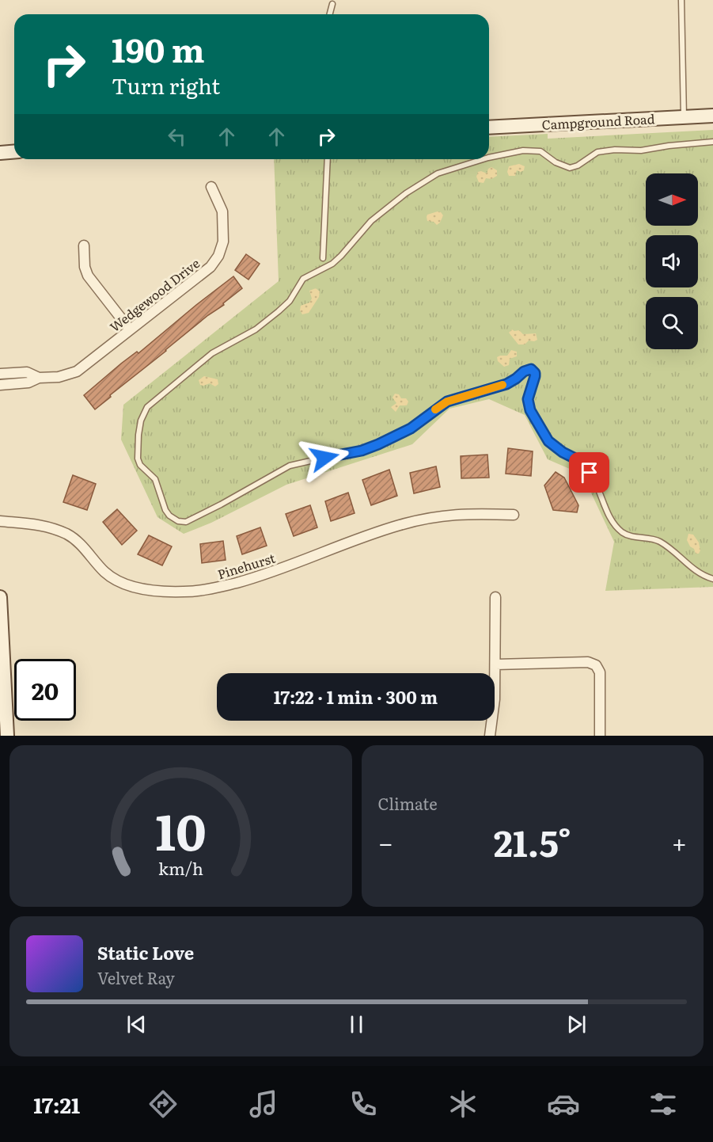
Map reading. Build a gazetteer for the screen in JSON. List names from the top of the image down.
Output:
{
  "streets": {
    "street": ["Campground Road", "Wedgewood Drive", "Pinehurst"]
  },
  "north": "right",
  "page": {
    "turn": ["190 m", "Turn right"],
    "limit": "20",
    "trip": "17:22 · 1 min · 300 m",
    "tile": "Climate",
    "heat": ["−", "21.5°", "+"],
    "song": ["Static Love", "Velvet Ray"],
    "tabs": "17:21",
    "gauge": ["10", "km/h"]
  }
}
